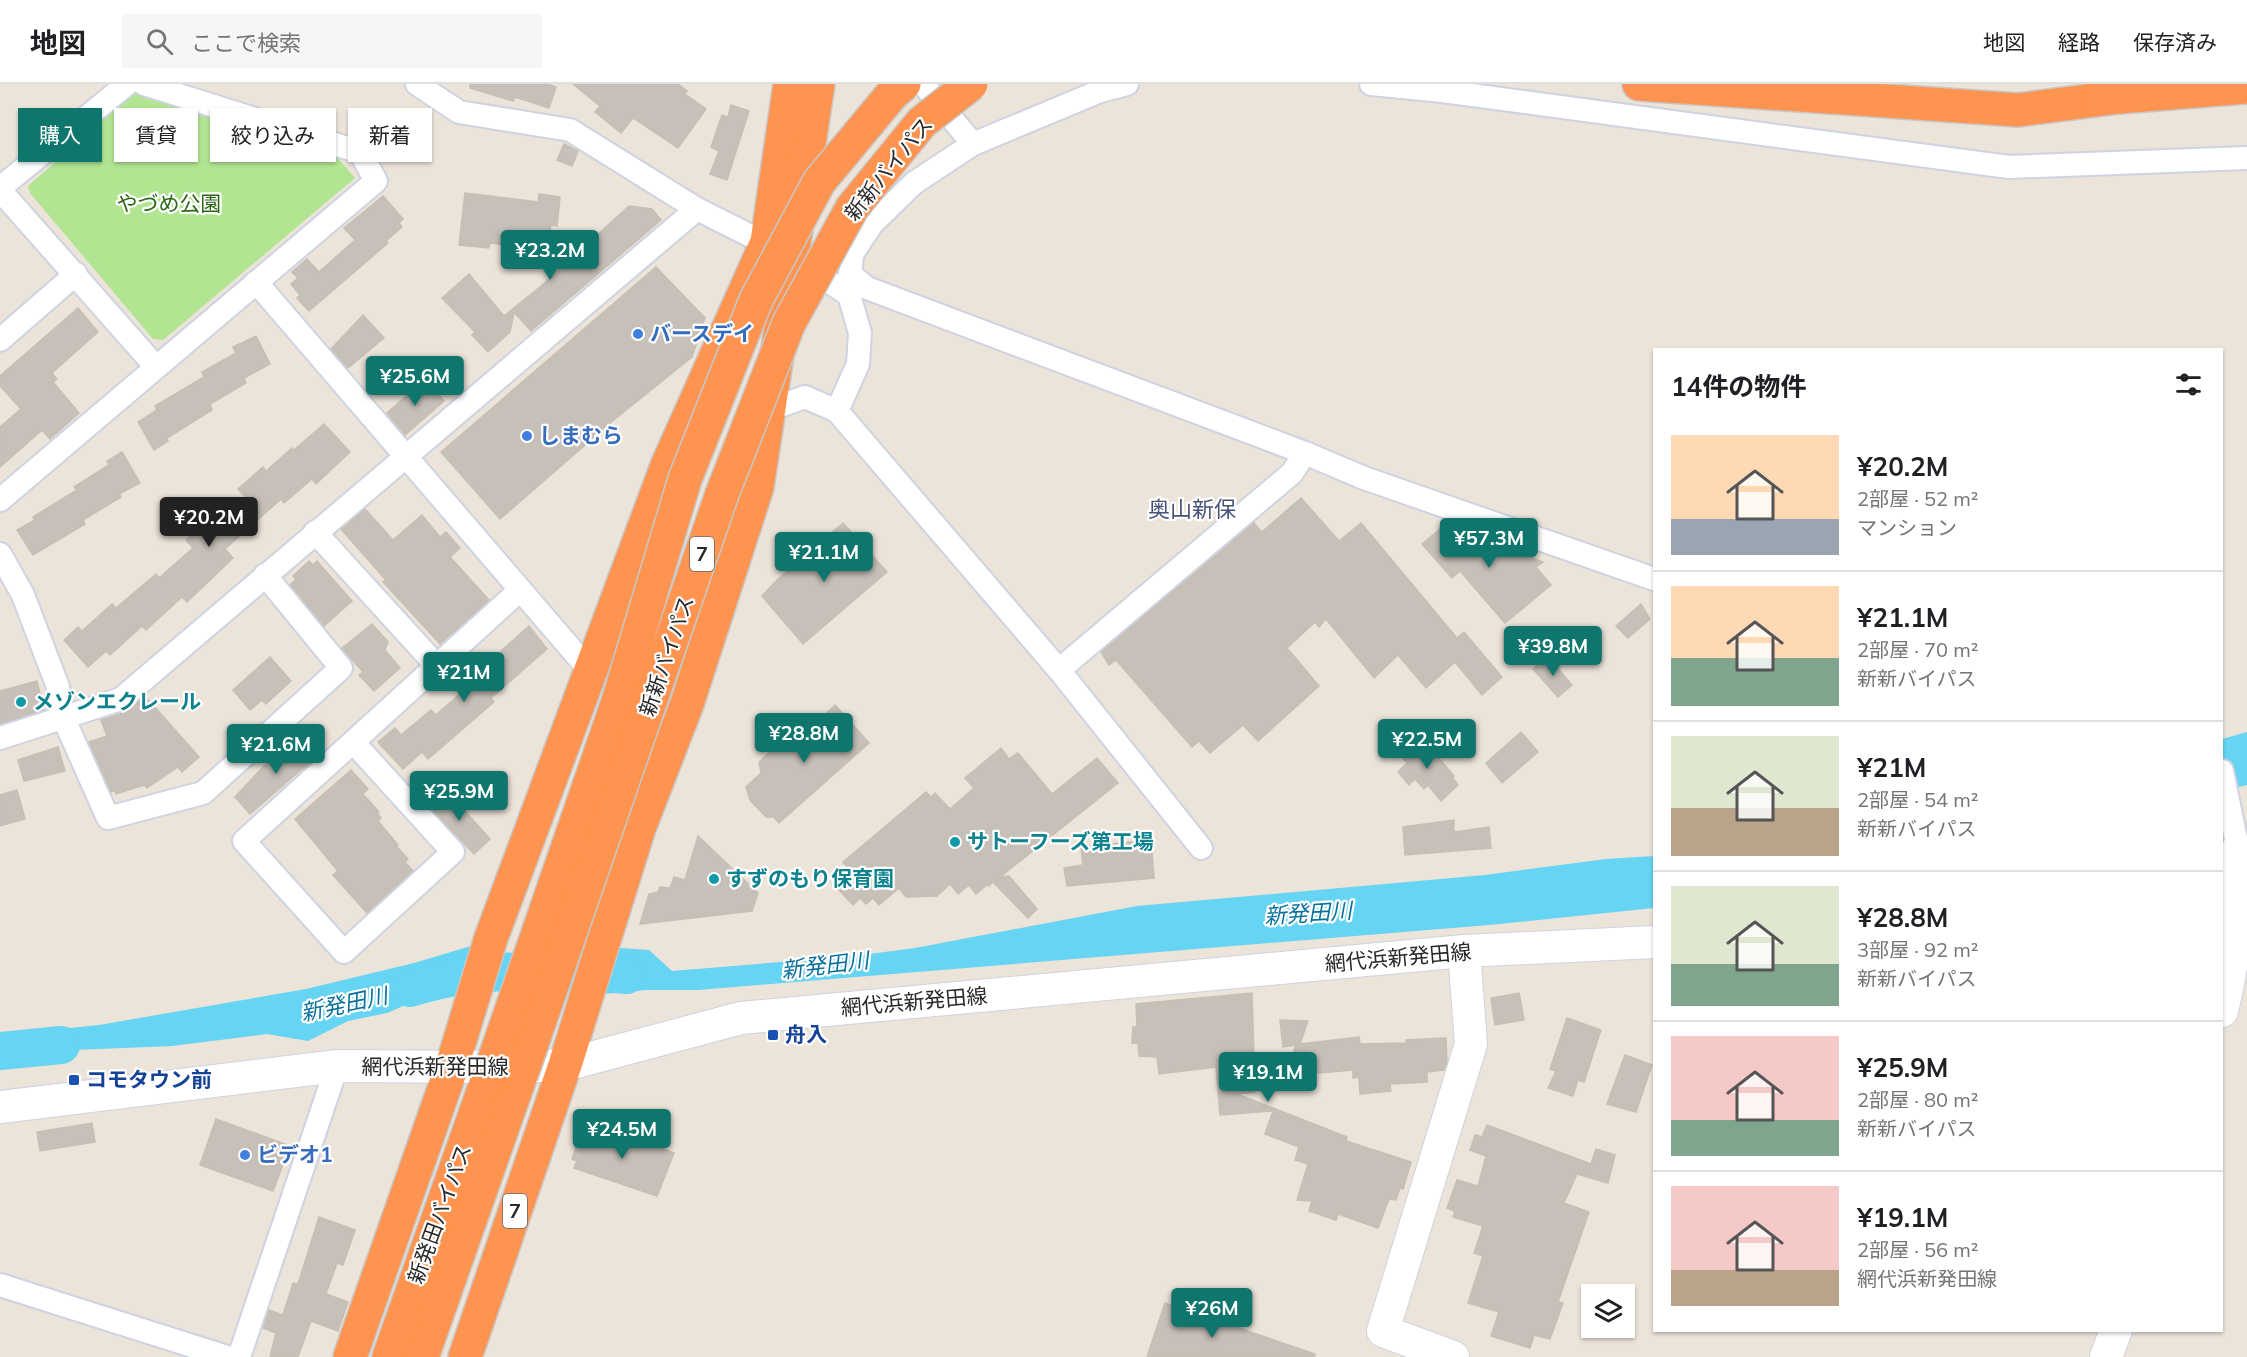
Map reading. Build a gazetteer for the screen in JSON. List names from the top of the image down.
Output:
{
  "streets": {
    "highway": ["新新バイパス", "7", "新発田バイパス"],
    "main road": ["網代浜新発田線"]
  },
  "crossings": [
    ["新新バイパス", "新発田バイパス"],
    ["7", "網代浜新発田線"]
  ],
  "districts": ["奥山新保"],
  "water": ["新発田川"],
  "parks": ["やづめ公園"],
  "places": {
    "other": [
      "バースデイ",
      "しまむら",
      "メゾンエクレール",
      "サトーフーズ第工場",
      "すずのもり保育園",
      "ビデオ1"
    ],
    "transit": ["舟入", "コモタウン前"]
  },
  "page": {
    "header": "地図",
    "search": "ここで検索",
    "nav": ["地図", "経路", "保存済み"],
    "chip": [
      "購入",
      "賃貸",
      "絞り込み",
      "新着"
    ],
    "price": [
      "¥23.2M",
      "¥25.6M",
      "¥20.2M",
      "¥57.3M",
      "¥21.1M",
      "¥39.8M",
      "¥21M",
      "¥28.8M",
      "¥22.5M",
      "¥21.6M",
      "¥25.9M",
      "¥19.1M",
      "¥24.5M",
      "¥26M"
    ],
    "heading": "14件の物件",
    "list": [
      {
        "name": "¥20.2M",
        "note": "2部屋 · 52 m² · マンション"
      },
      {
        "name": "¥21.1M",
        "note": "2部屋 · 70 m² · 新新バイパス"
      },
      {
        "name": "¥21M",
        "note": "2部屋 · 54 m² · 新新バイパス"
      },
      {
        "name": "¥28.8M",
        "note": "3部屋 · 92 m² · 新新バイパス"
      },
      {
        "name": "¥25.9M",
        "note": "2部屋 · 80 m² · 新新バイパス"
      },
      {
        "name": "¥19.1M",
        "note": "2部屋 · 56 m² · 網代浜新発田線"
      }
    ]
  }
}
